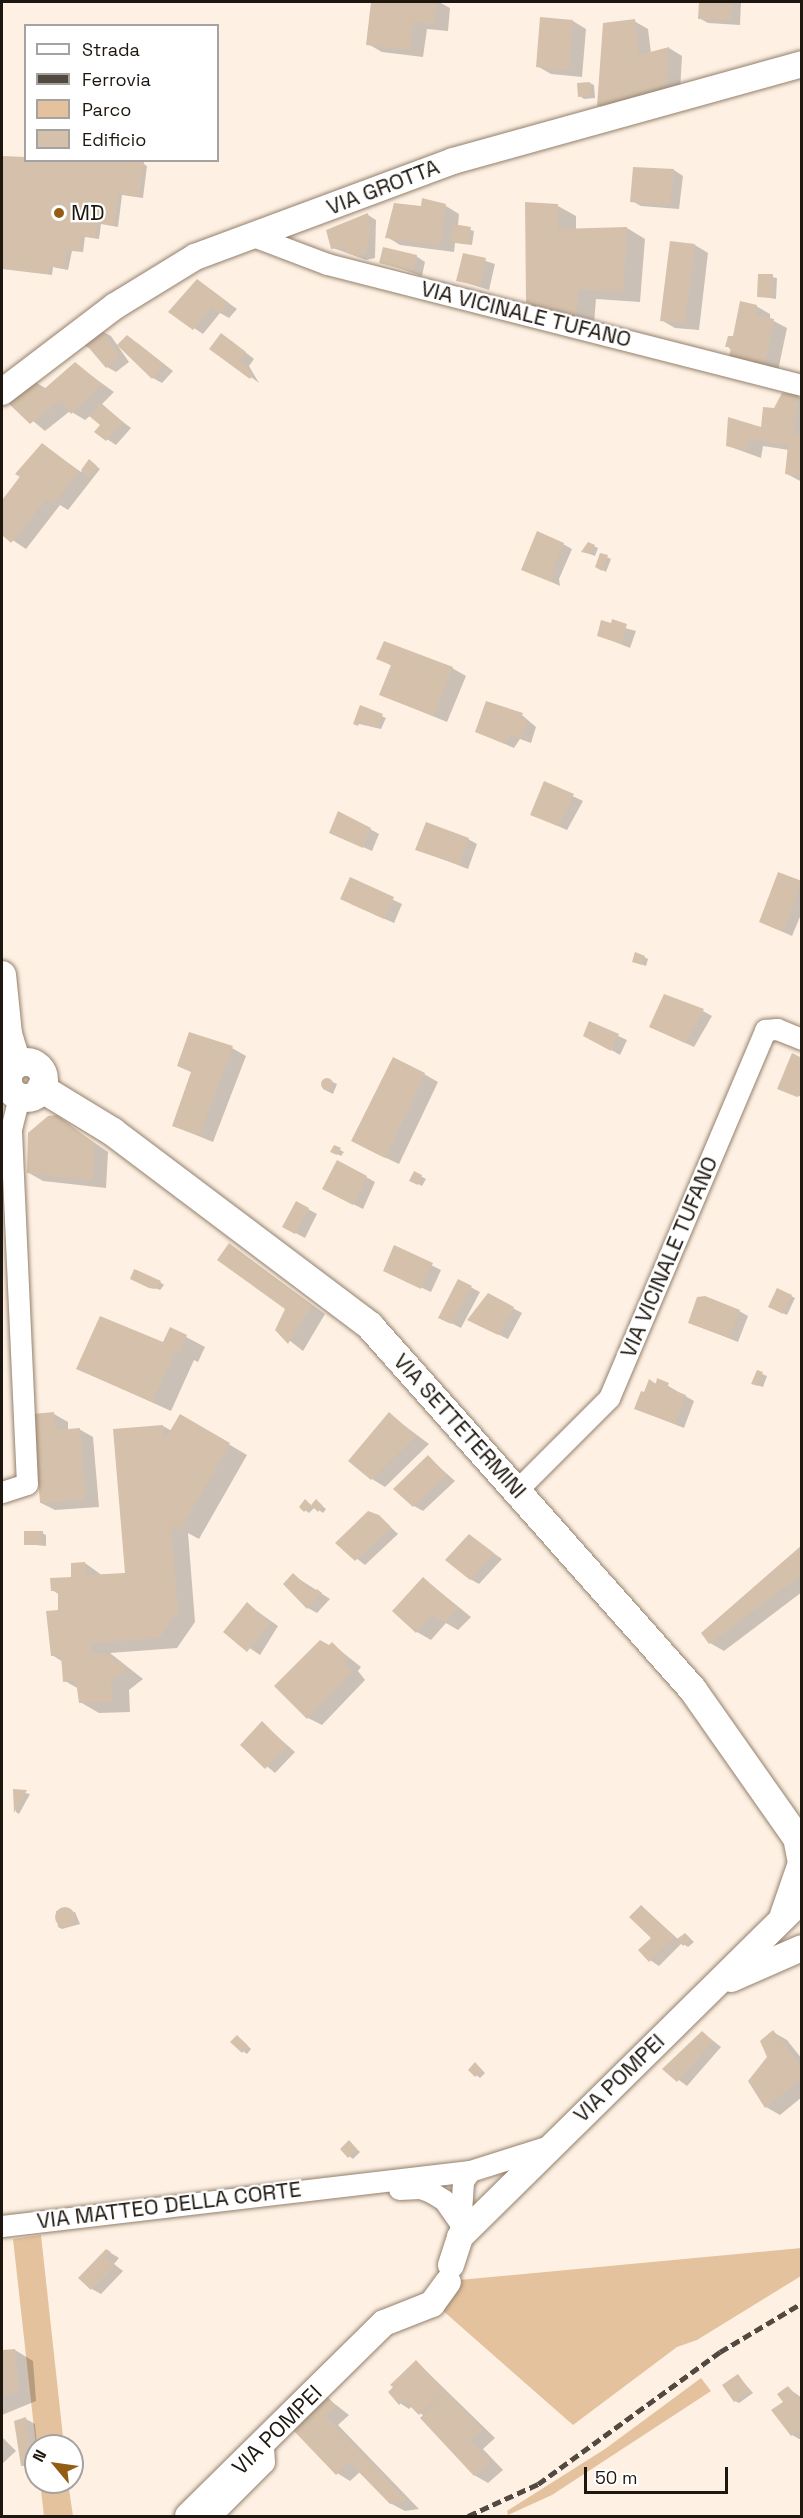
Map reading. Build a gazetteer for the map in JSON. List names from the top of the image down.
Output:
{
  "streets": {
    "main road": ["VIA SETTETERMINI"],
    "street": [
      "VIA GROTTA",
      "VIA VICINALE TUFANO",
      "VIA POMPEI",
      "VIA MATTEO DELLA CORTE"
    ]
  },
  "crossings": [
    ["VIA GROTTA", "VIA VICINALE TUFANO"],
    ["VIA VICINALE TUFANO", "VIA SETTETERMINI"],
    ["VIA POMPEI", "VIA MATTEO DELLA CORTE"]
  ],
  "places": ["MD"],
  "legend": [
    "Strada",
    "Ferrovia",
    "Parco",
    "Edificio"
  ],
  "scale_bar": "50 m",
  "north": "top left"
}
